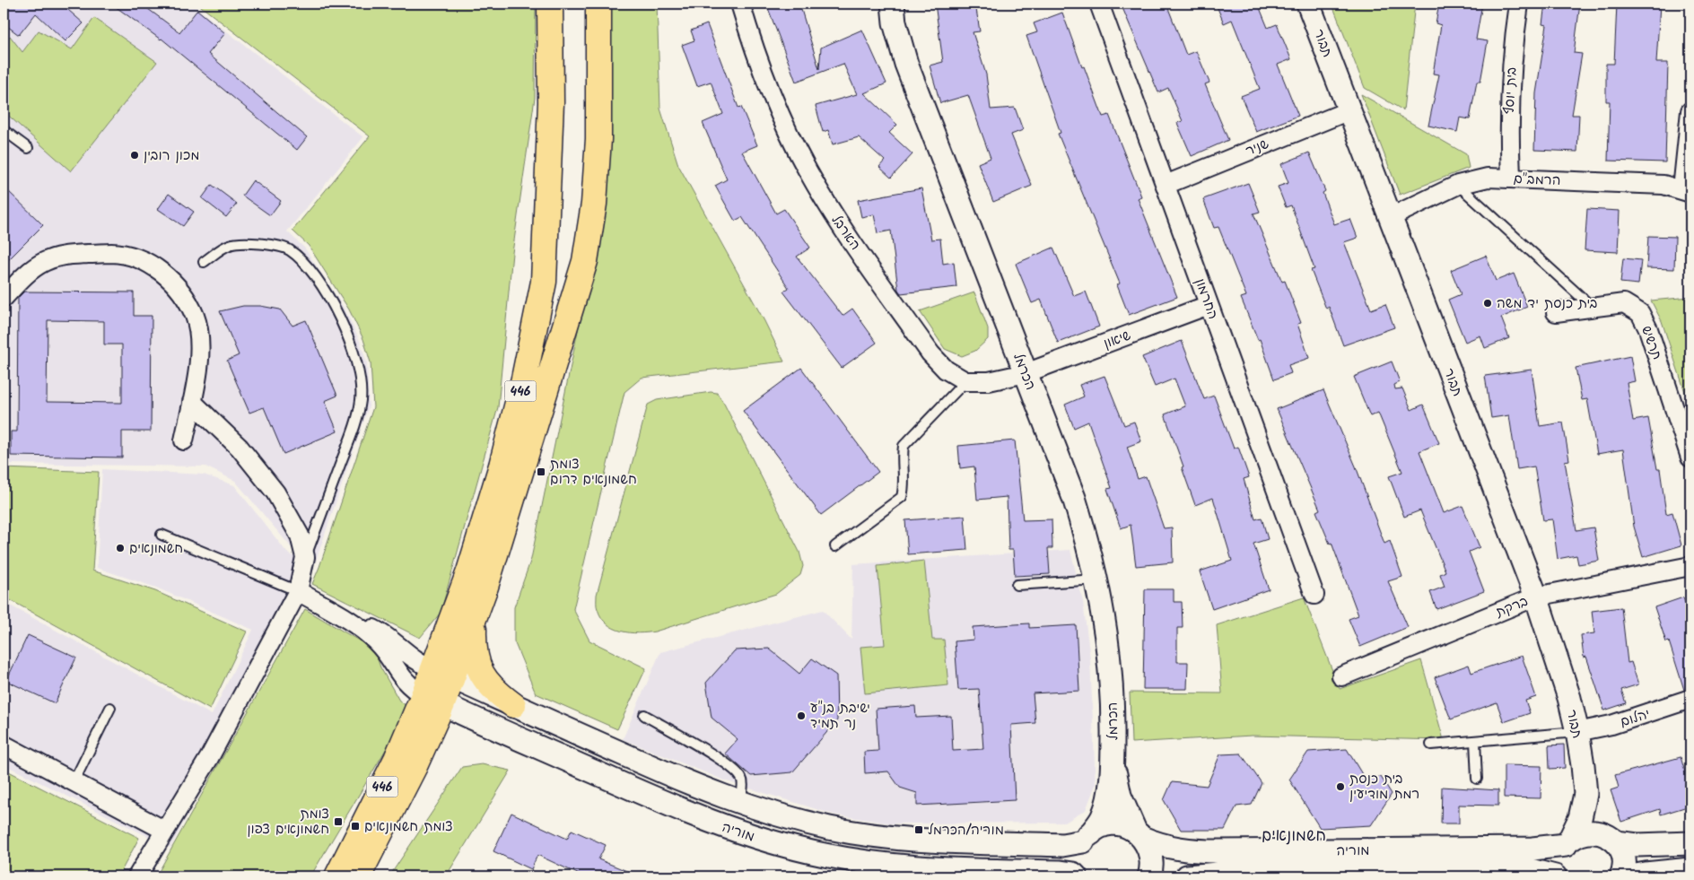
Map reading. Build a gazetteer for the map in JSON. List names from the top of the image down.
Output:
{
  "streets": {
    "main road": ["446"],
    "street": [
      "תבור",
      "בית יוסף",
      "שניר",
      "הרמב\"ם",
      "הארבל",
      "החרמון",
      "שיאון",
      "תרשיש",
      "הכרמל",
      "ברקת",
      "יהלום",
      "מוריה"
    ]
  },
  "crossings": [
    ["תבור", "שניר"],
    ["תבור", "הרמב\"ם"],
    ["תבור", "ברקת"],
    ["תבור", "יהלום"],
    ["תבור", "מוריה"],
    ["בית יוסף", "הרמב\"ם"],
    ["שניר", "החרמון"],
    ["החרמון", "שיאון"],
    ["שיאון", "הכרמל"],
    ["הכרמל", "מוריה"],
    ["446", "מוריה"]
  ],
  "districts": ["חשמונאים"],
  "places": {
    "other": [
      "מכון רובין",
      "בית כנסת יד משה",
      "חשמונאים",
      "ישיבת בנ\"ע נר תמיד",
      "בית כנסת רמת מודיעין"
    ],
    "transit": [
      "צומת חשמונאים דרום",
      "צומת חשמונאים צפון",
      "צומת חשמונאים",
      "מוריה/הכרמל"
    ]
  }
}
